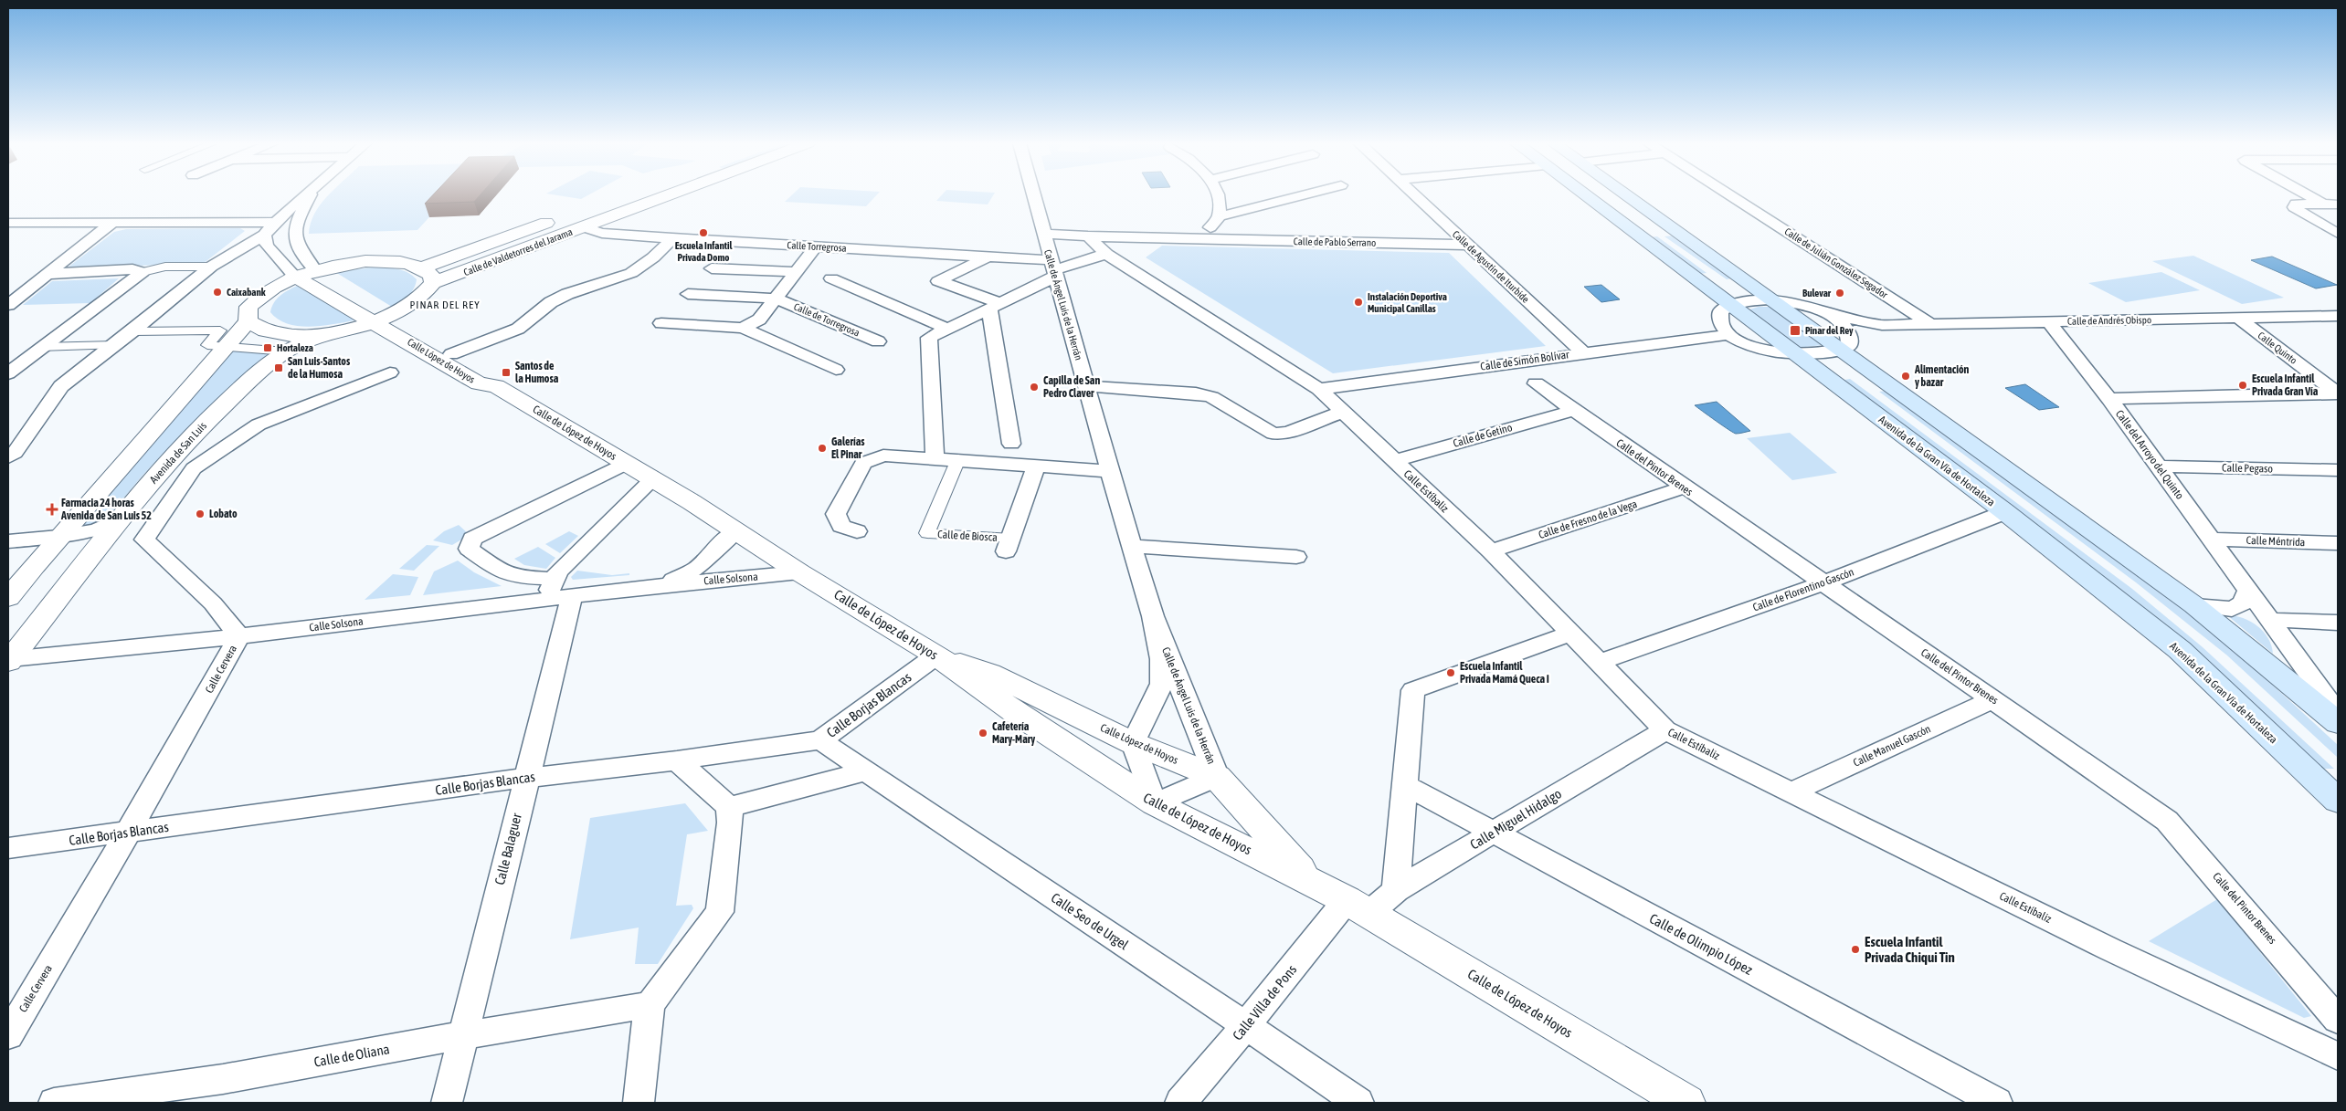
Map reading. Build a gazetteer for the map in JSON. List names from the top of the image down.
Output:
{
  "streets": {
    "main road": ["Avenida de la Gran Vía de Hortaleza"],
    "street": [
      "Calle de Pablo Serrano",
      "Calle Torregrosa",
      "Calle de Valdetorres del Jarama",
      "Calle de Julián González Segador",
      "Calle de Agustín de Iturbide",
      "Calle de Ángel Luis de la Herrán",
      "Calle de Torregrosa",
      "Calle de Andrés Obispo",
      "Calle Quinto",
      "Calle López de Hoyos",
      "Calle de Simón Bolívar",
      "Calle de López de Hoyos",
      "Calle de Getino",
      "Avenida de San Luis",
      "Calle del Arroyo del Quinto",
      "Calle del Pintor Brenes",
      "Calle Pegaso",
      "Calle Estíbaliz",
      "Calle de Fresno de la Vega",
      "Calle de Biosca",
      "Calle Méntrida",
      "Calle Solsona",
      "Calle de Florentino Gascón",
      "Calle Cervera",
      "Calle Borjas Blancas",
      "Calle Manuel Gascón",
      "Calle Miguel Hidalgo",
      "Calle Balaguer",
      "Calle Seo de Urgel",
      "Calle de Olimpio López",
      "Calle Villa de Pons",
      "Calle de Oliana"
    ]
  },
  "crossings": [
    ["Calle de Pablo Serrano", "Calle Torregrosa"],
    ["Calle de Pablo Serrano", "Calle de Agustín de Iturbide"],
    ["Calle de Pablo Serrano", "Calle de Ángel Luis de la Herrán"],
    ["Calle de Pablo Serrano", "Calle Estíbaliz"],
    ["Calle Torregrosa", "Calle de Valdetorres del Jarama"],
    ["Calle Torregrosa", "Calle de Ángel Luis de la Herrán"],
    ["Calle de Julián González Segador", "Calle de Andrés Obispo"],
    ["Calle de Agustín de Iturbide", "Calle de Simón Bolívar"],
    ["Calle de Ángel Luis de la Herrán", "Calle López de Hoyos"],
    ["Calle de Ángel Luis de la Herrán", "Calle de López de Hoyos"],
    ["Calle de Andrés Obispo", "Calle Quinto"],
    ["Calle de Andrés Obispo", "Calle de Simón Bolívar"],
    ["Calle de Andrés Obispo", "Calle del Arroyo del Quinto"],
    ["Calle de Andrés Obispo", "Avenida de la Gran Vía de Hortaleza"],
    ["Calle López de Hoyos", "Calle de López de Hoyos"],
    ["Calle López de Hoyos", "Calle Borjas Blancas"],
    ["Calle de Simón Bolívar", "Calle Estíbaliz"],
    ["Calle de López de Hoyos", "Calle Solsona"],
    ["Calle de López de Hoyos", "Calle Borjas Blancas"],
    ["Calle de López de Hoyos", "Calle Miguel Hidalgo"],
    ["Calle de López de Hoyos", "Calle Villa de Pons"],
    ["Calle de Getino", "Calle del Pintor Brenes"],
    ["Calle de Getino", "Calle Estíbaliz"],
    ["Avenida de San Luis", "Calle Solsona"],
    ["Calle del Arroyo del Quinto", "Calle Pegaso"],
    ["Calle del Arroyo del Quinto", "Calle Méntrida"],
    ["Avenida de la Gran Vía de Hortaleza", "Calle de Florentino Gascón"],
    ["Calle del Pintor Brenes", "Calle de Fresno de la Vega"],
    ["Calle del Pintor Brenes", "Calle de Florentino Gascón"],
    ["Calle del Pintor Brenes", "Calle Manuel Gascón"],
    ["Calle Estíbaliz", "Calle de Fresno de la Vega"],
    ["Calle Estíbaliz", "Calle de Florentino Gascón"],
    ["Calle Estíbaliz", "Calle Manuel Gascón"],
    ["Calle Estíbaliz", "Calle Miguel Hidalgo"],
    ["Calle Solsona", "Calle Cervera"],
    ["Calle Solsona", "Calle Balaguer"],
    ["Calle Cervera", "Calle Borjas Blancas"],
    ["Calle Borjas Blancas", "Calle Balaguer"],
    ["Calle Borjas Blancas", "Calle Seo de Urgel"],
    ["Calle Miguel Hidalgo", "Calle de Olimpio López"],
    ["Calle Miguel Hidalgo", "Calle Villa de Pons"],
    ["Calle Balaguer", "Calle de Oliana"],
    ["Calle Seo de Urgel", "Calle Villa de Pons"]
  ],
  "districts": ["PINAR DEL REY"],
  "places": {
    "other": [
      "Escuela Infantil Privada Domo",
      "Caixabank",
      "Bulevar",
      "Instalación Deportiva Municipal Canillas",
      "Alimentación y bazar",
      "Escuela Infantil Privada Gran Vía",
      "Capilla de San Pedro Claver",
      "Galerías El Pinar",
      "Lobato",
      "Escuela Infantil Privada Mamá Queca I",
      "Cafetería Mary-Mary",
      "Escuela Infantil Privada Chiqui Tin"
    ],
    "transit": [
      "Pinar del Rey",
      "Hortaleza",
      "San Luis-Santos de la Humosa",
      "Santos de la Humosa"
    ],
    "health": ["Farmacia 24 horas Avenida de San Luis 52"]
  }
}
